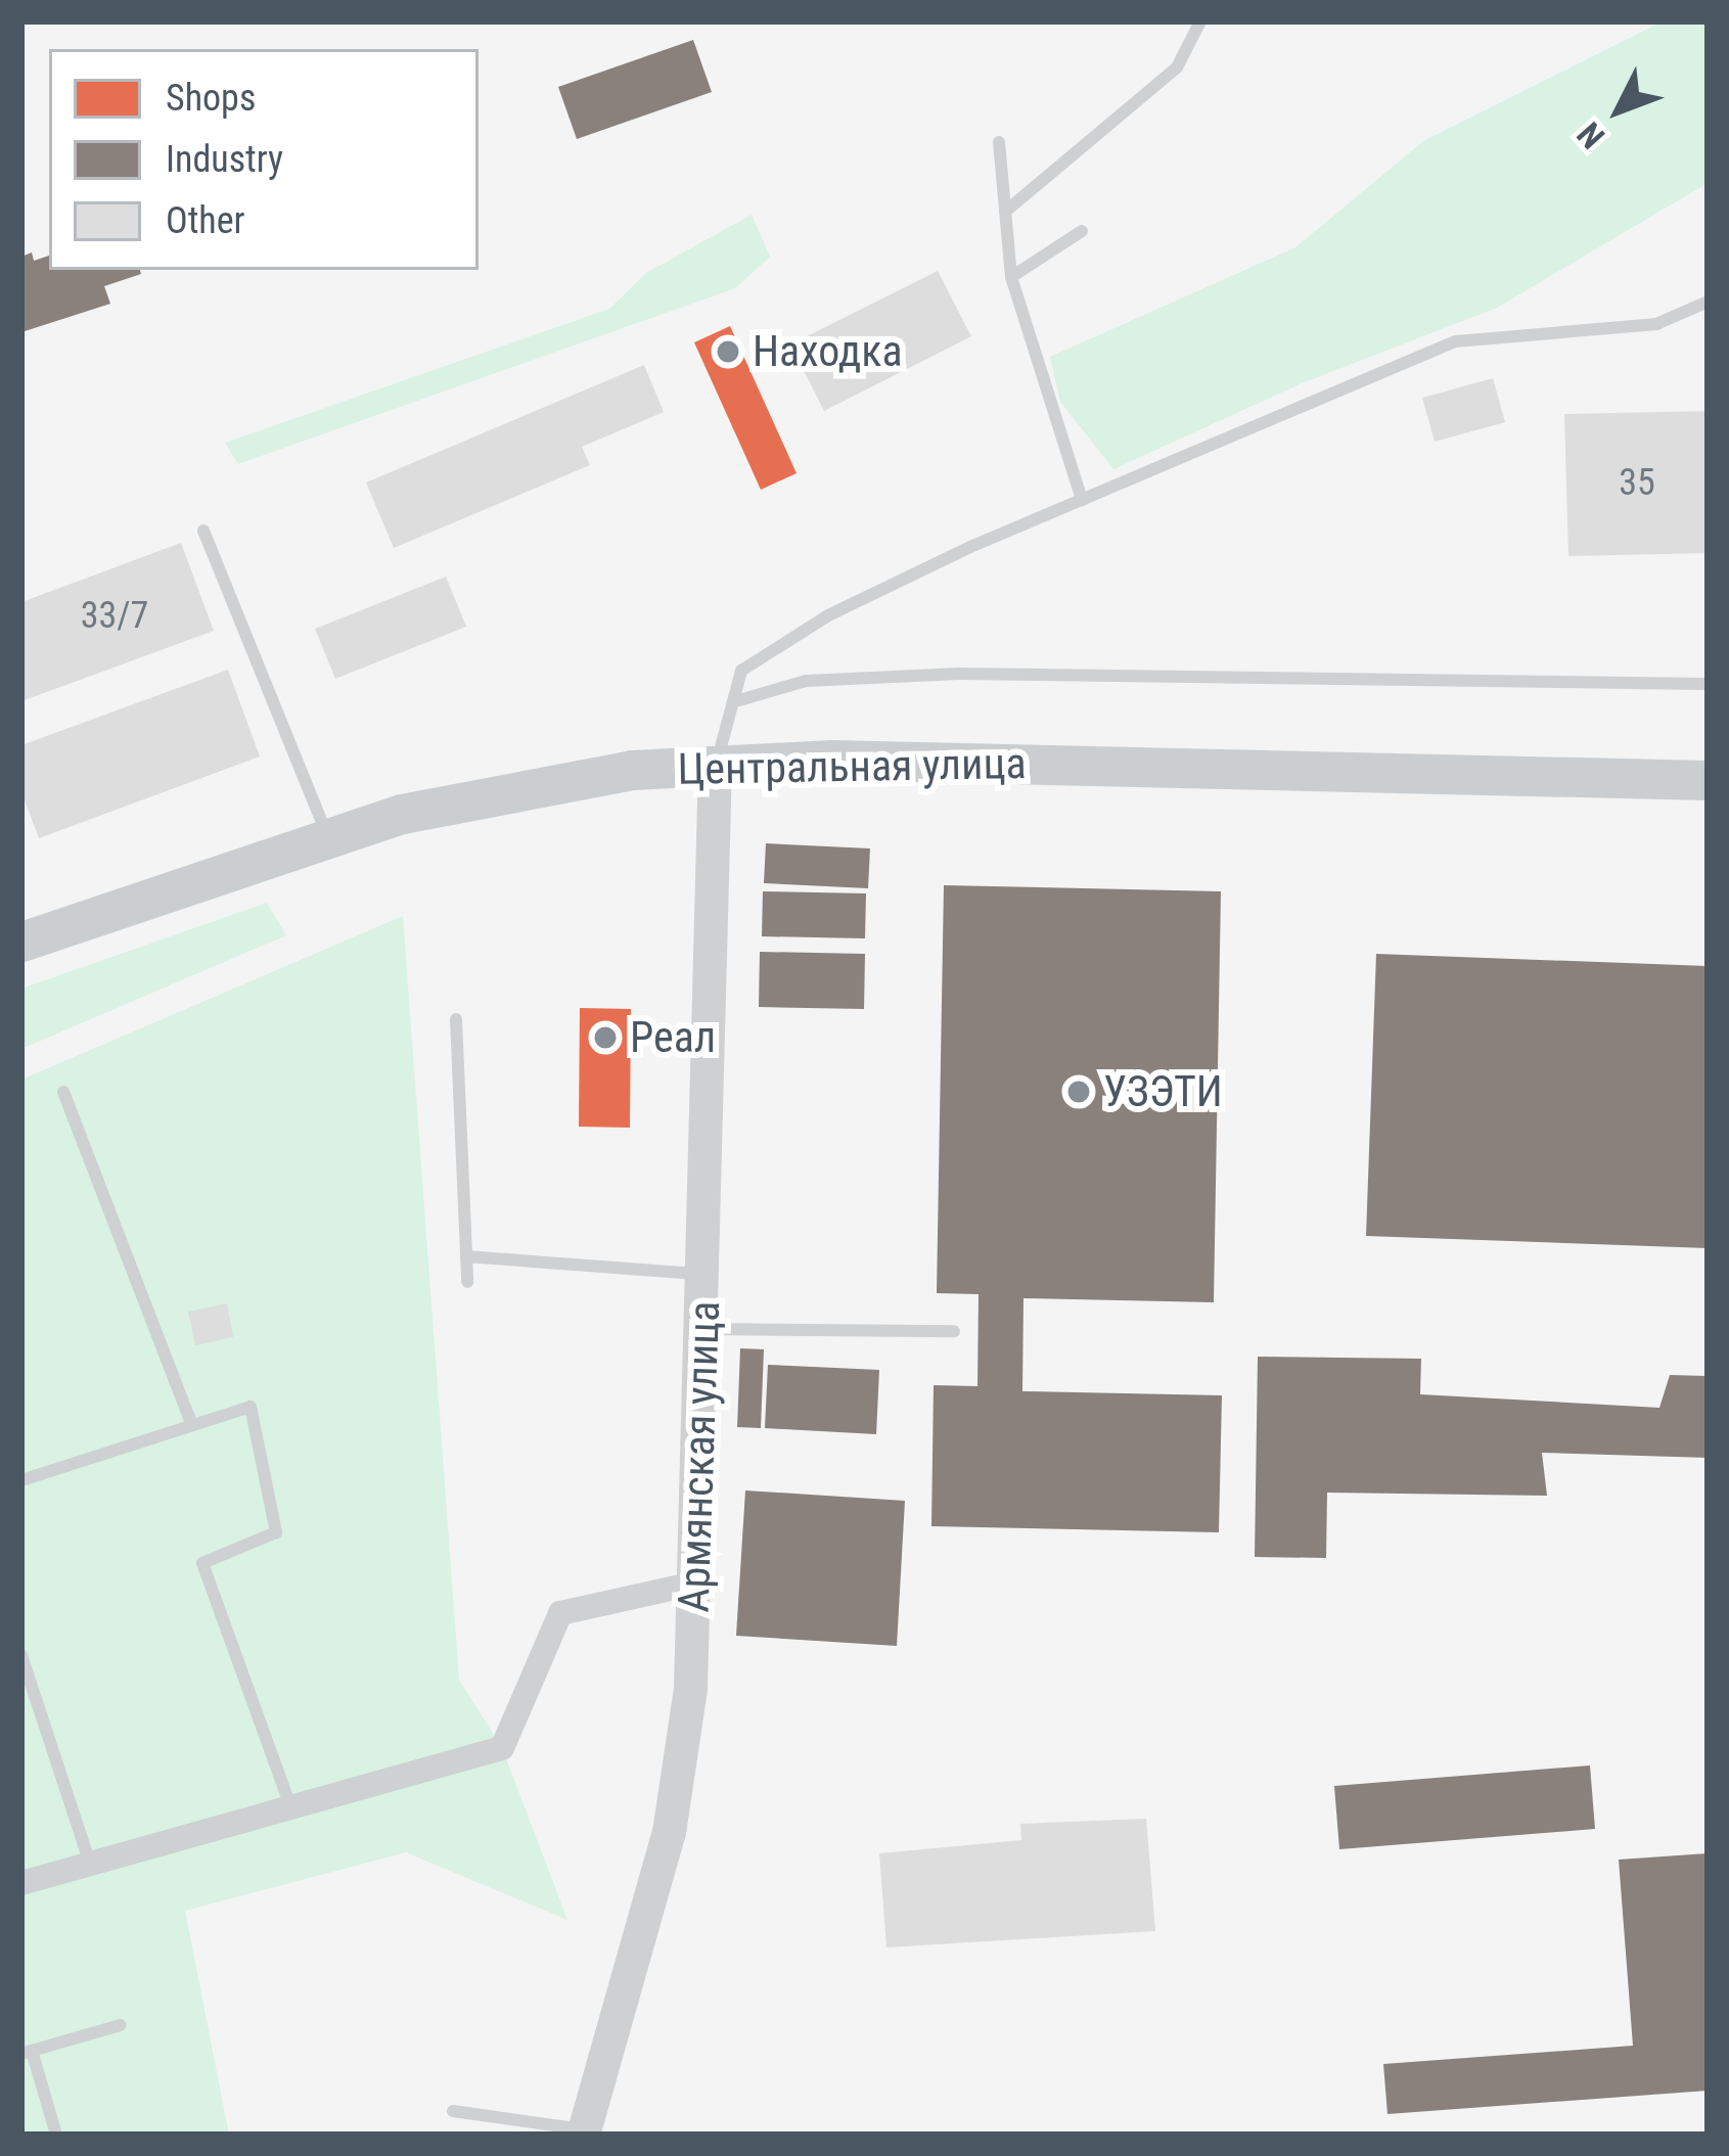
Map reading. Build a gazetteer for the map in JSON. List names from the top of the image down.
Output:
{
  "streets": {
    "main road": ["Центральная улица"],
    "street": ["Армянская улица"]
  },
  "crossings": [
    ["Центральная улица", "Армянская улица"]
  ],
  "places": ["Находка", "Реал", "УЗЭТИ"],
  "house_numbers": ["35", "33/7"],
  "legend": ["Shops", "Industry", "Other"],
  "north": "bottom left"
}
